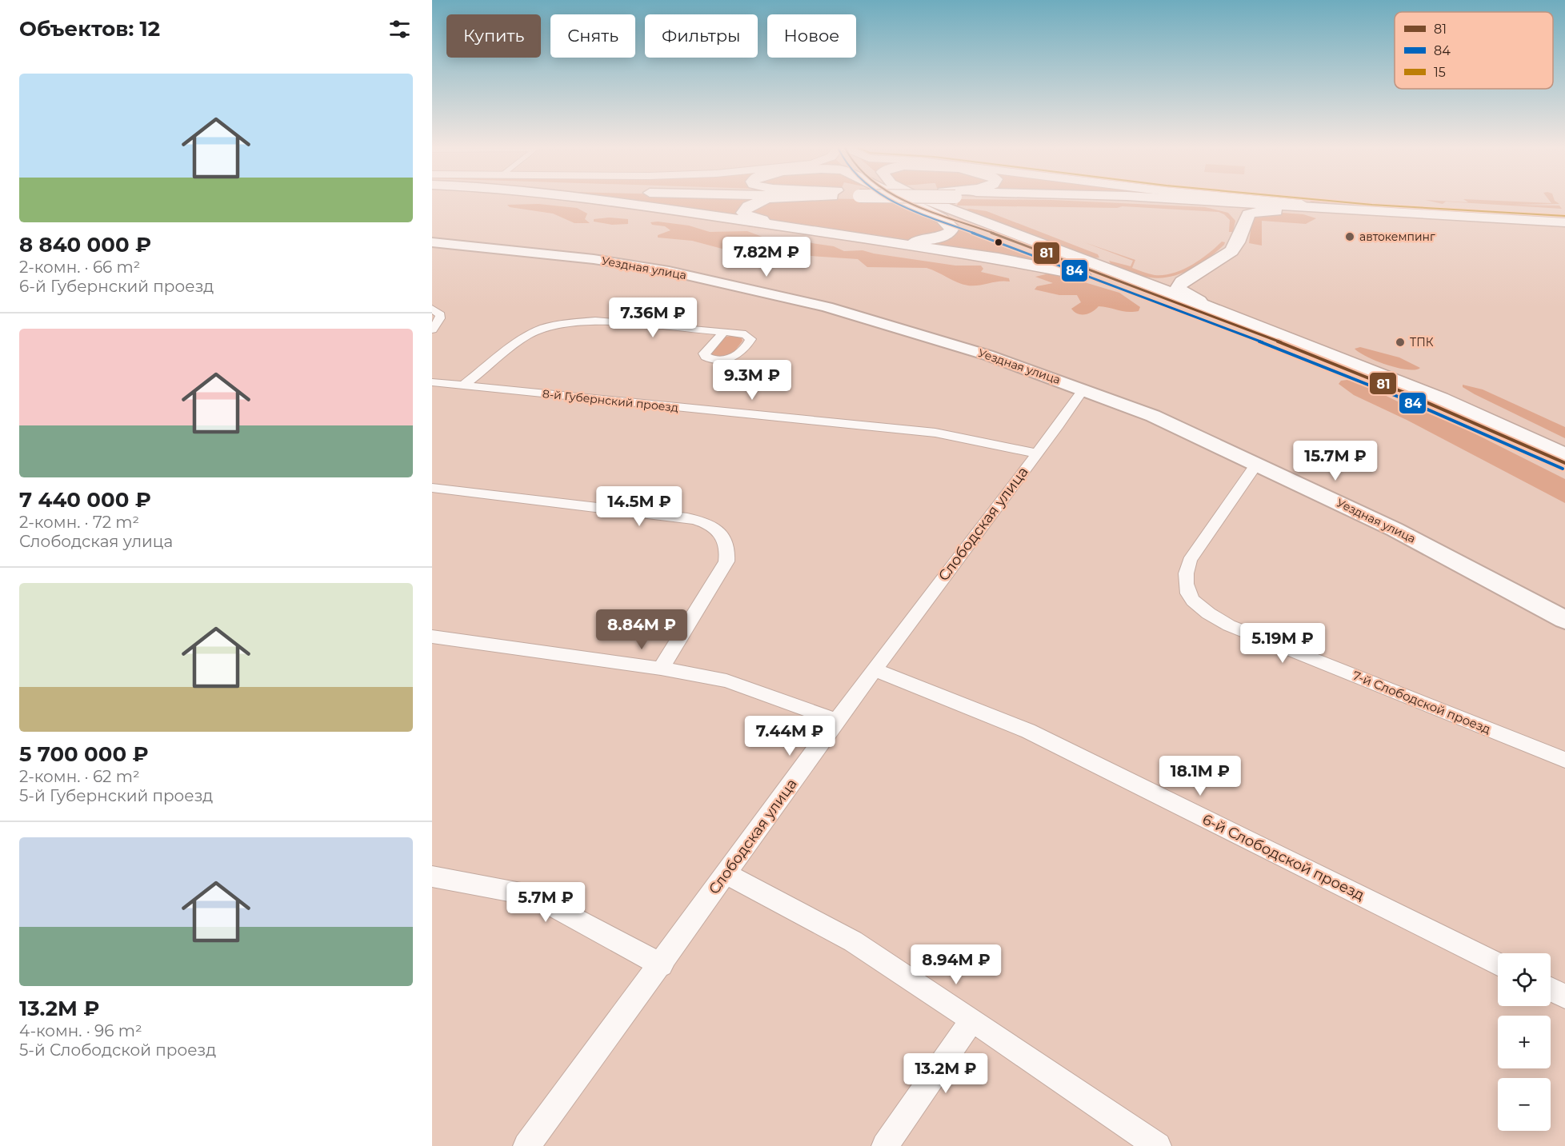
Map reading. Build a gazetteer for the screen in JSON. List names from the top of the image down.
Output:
{
  "streets": {
    "street": [
      "Уездная улица",
      "8-й Губернский проезд",
      "Слободская улица",
      "7-й Слободской проезд",
      "6-й Слободской проезд"
    ]
  },
  "crossings": [
    ["Уездная улица", "Слободская улица"],
    ["Уездная улица", "7-й Слободской проезд"],
    ["8-й Губернский проезд", "Слободская улица"],
    ["Слободская улица", "6-й Слободской проезд"]
  ],
  "places": ["автокемпинг", "ТПК"],
  "lines": ["transit line 81", "transit line 84", "transit line 15"],
  "legend": ["81", "84", "15"],
  "page": {
    "heading": "Объектов: 12",
    "chip": [
      "Купить",
      "Снять",
      "Фильтры",
      "Новое"
    ],
    "list": [
      {
        "name": "8 840 000 ₽",
        "note": "2-комн. · 66 m² · 6-й Губернский проезд"
      },
      {
        "name": "7 440 000 ₽",
        "note": "2-комн. · 72 m² · Слободская улица"
      },
      {
        "name": "5 700 000 ₽",
        "note": "2-комн. · 62 m² · 5-й Губернский проезд"
      },
      {
        "name": "13.2M ₽",
        "note": "4-комн. · 96 m² · 5-й Слободской проезд"
      }
    ],
    "price": [
      "7.82M ₽",
      "7.36M ₽",
      "9.3M ₽",
      "15.7M ₽",
      "14.5M ₽",
      "8.84M ₽",
      "5.19M ₽",
      "7.44M ₽",
      "18.1M ₽",
      "5.7M ₽",
      "8.94M ₽",
      "13.2M ₽"
    ],
    "map_buttons": ["+", "−"]
  }
}
